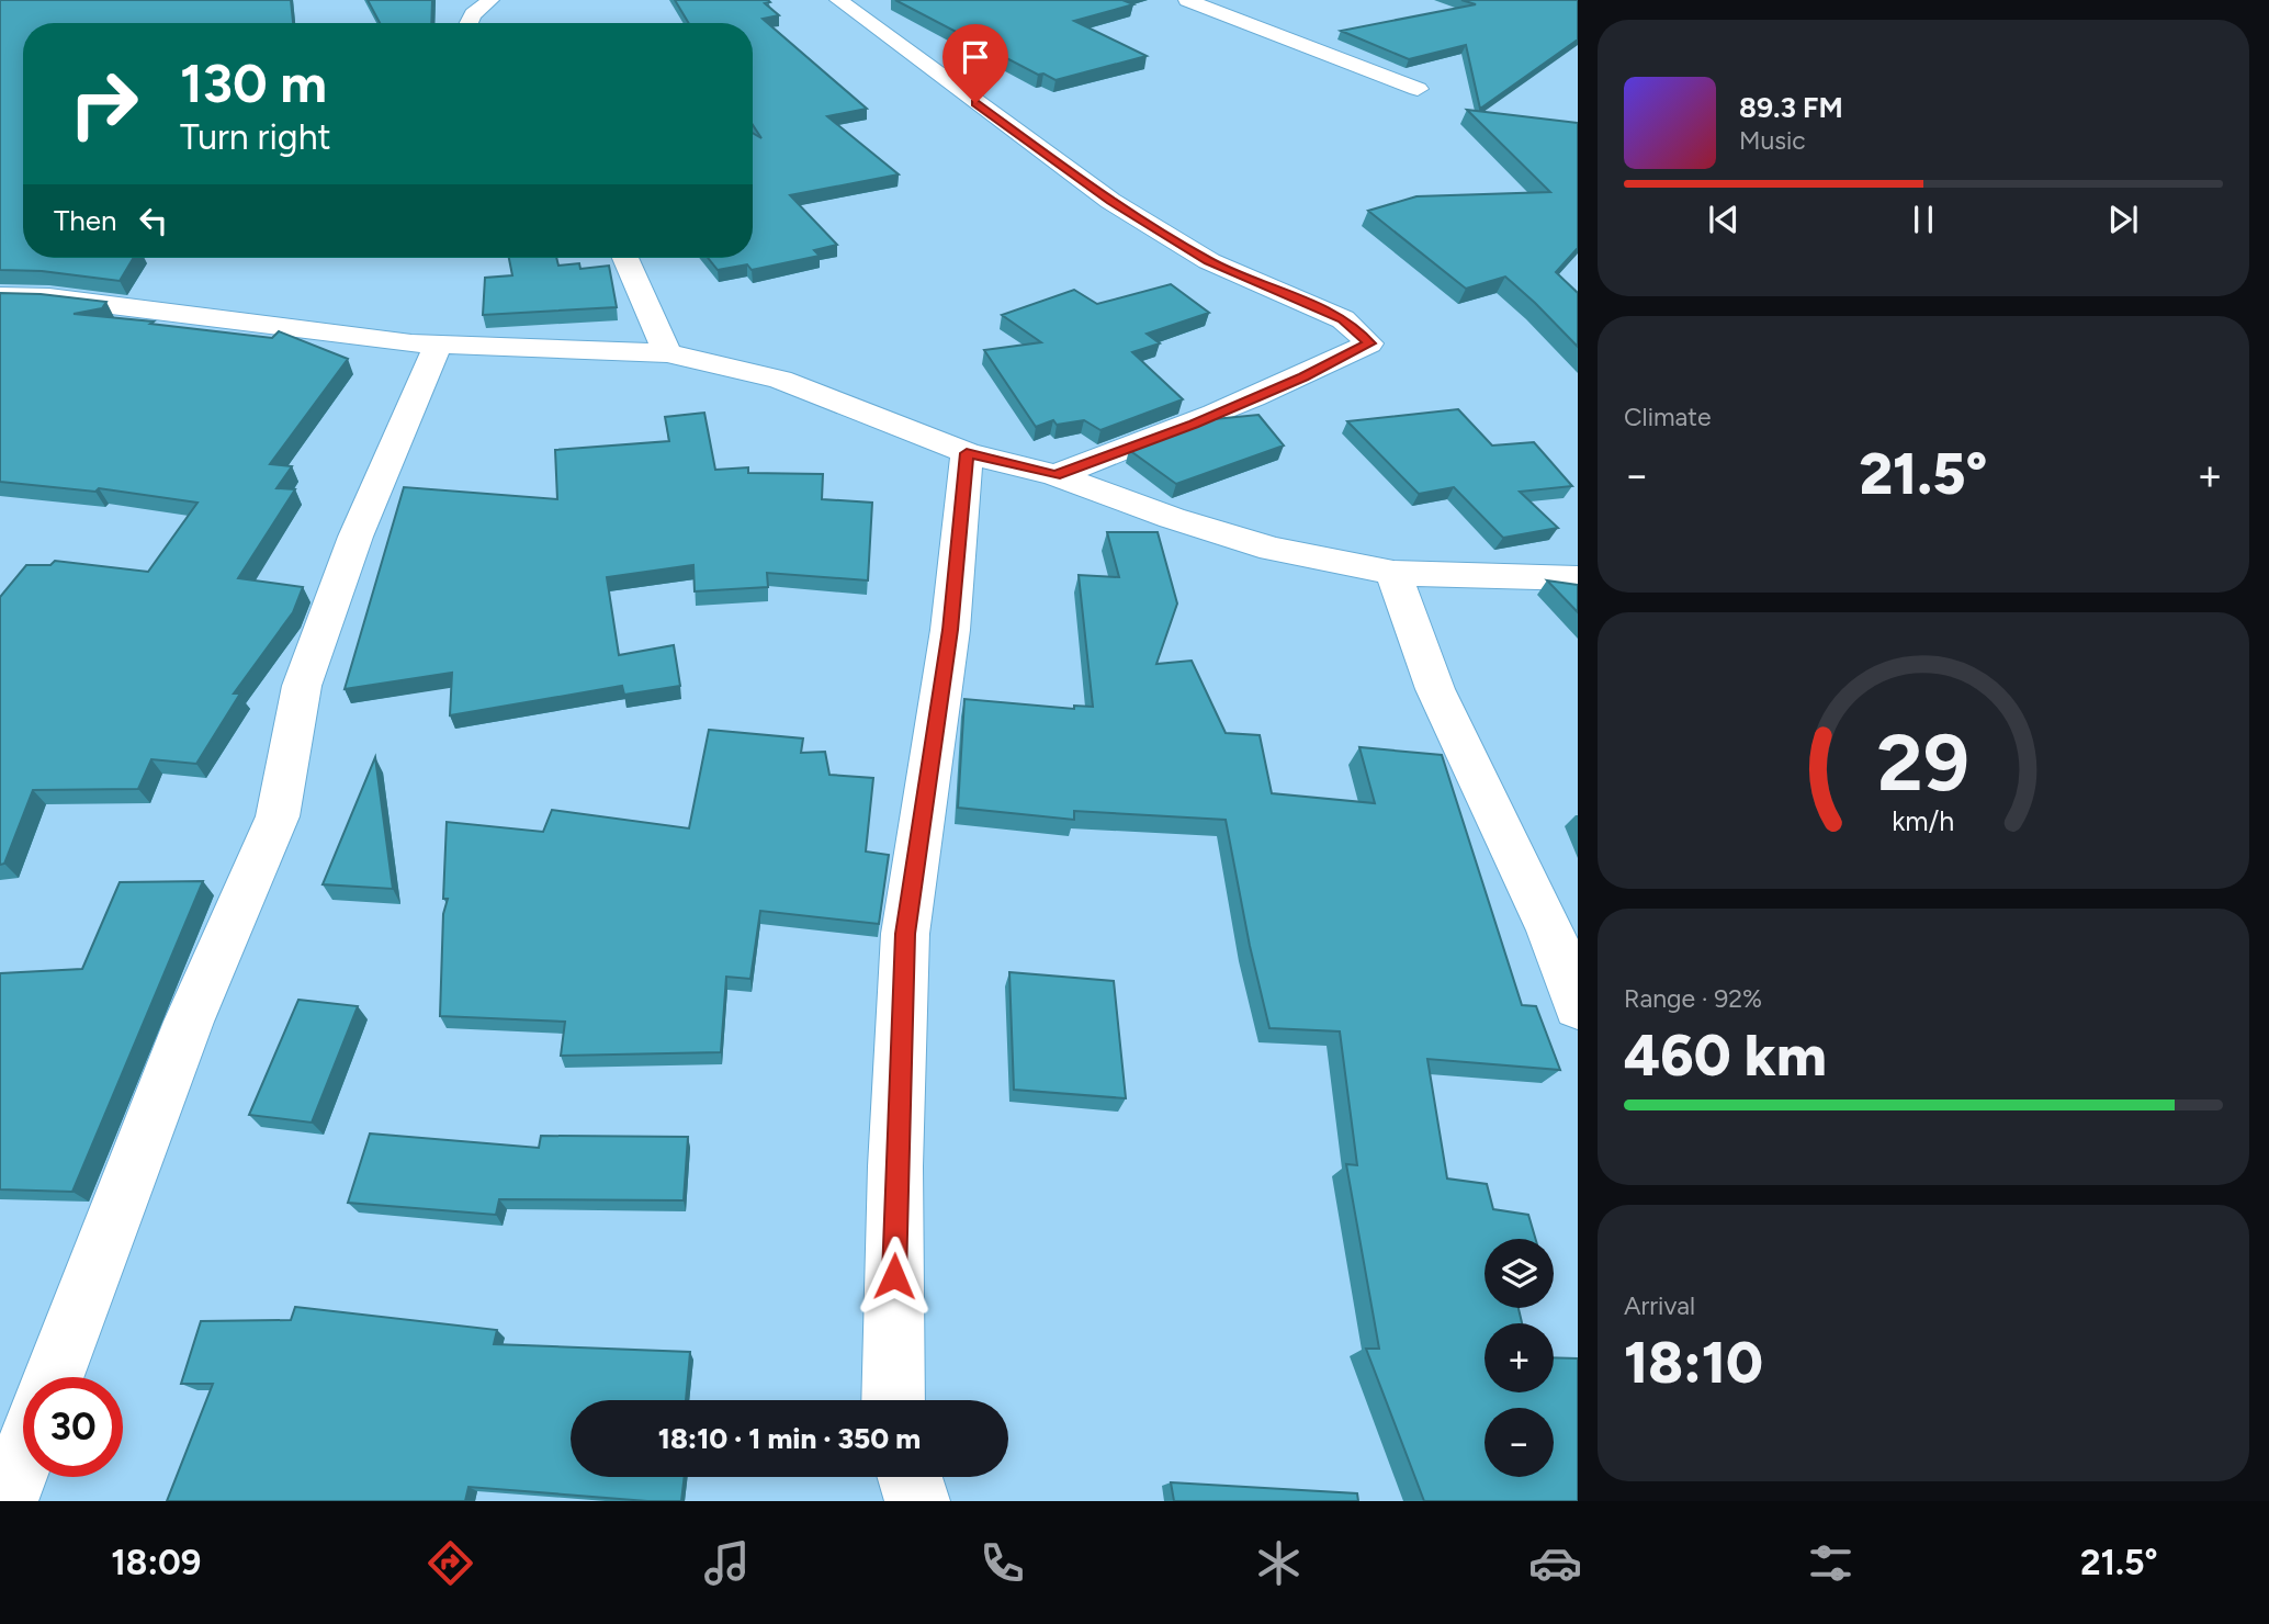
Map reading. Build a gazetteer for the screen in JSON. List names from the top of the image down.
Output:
{
  "page": {
    "turn": ["130 m", "Turn right"],
    "song": ["89.3 FM", "Music"],
    "then": "Then",
    "tile": [
      "Climate",
      ["Range · 92%", "460 km"],
      ["Arrival", "18:10"]
    ],
    "heat": ["−", "21.5°", "+"],
    "map_buttons": ["+", "−"],
    "limit": "30",
    "trip": "18:10 · 1 min · 350 m",
    "tabs": ["18:09", "21.5°"],
    "gauge": ["29", "km/h"]
  }
}
